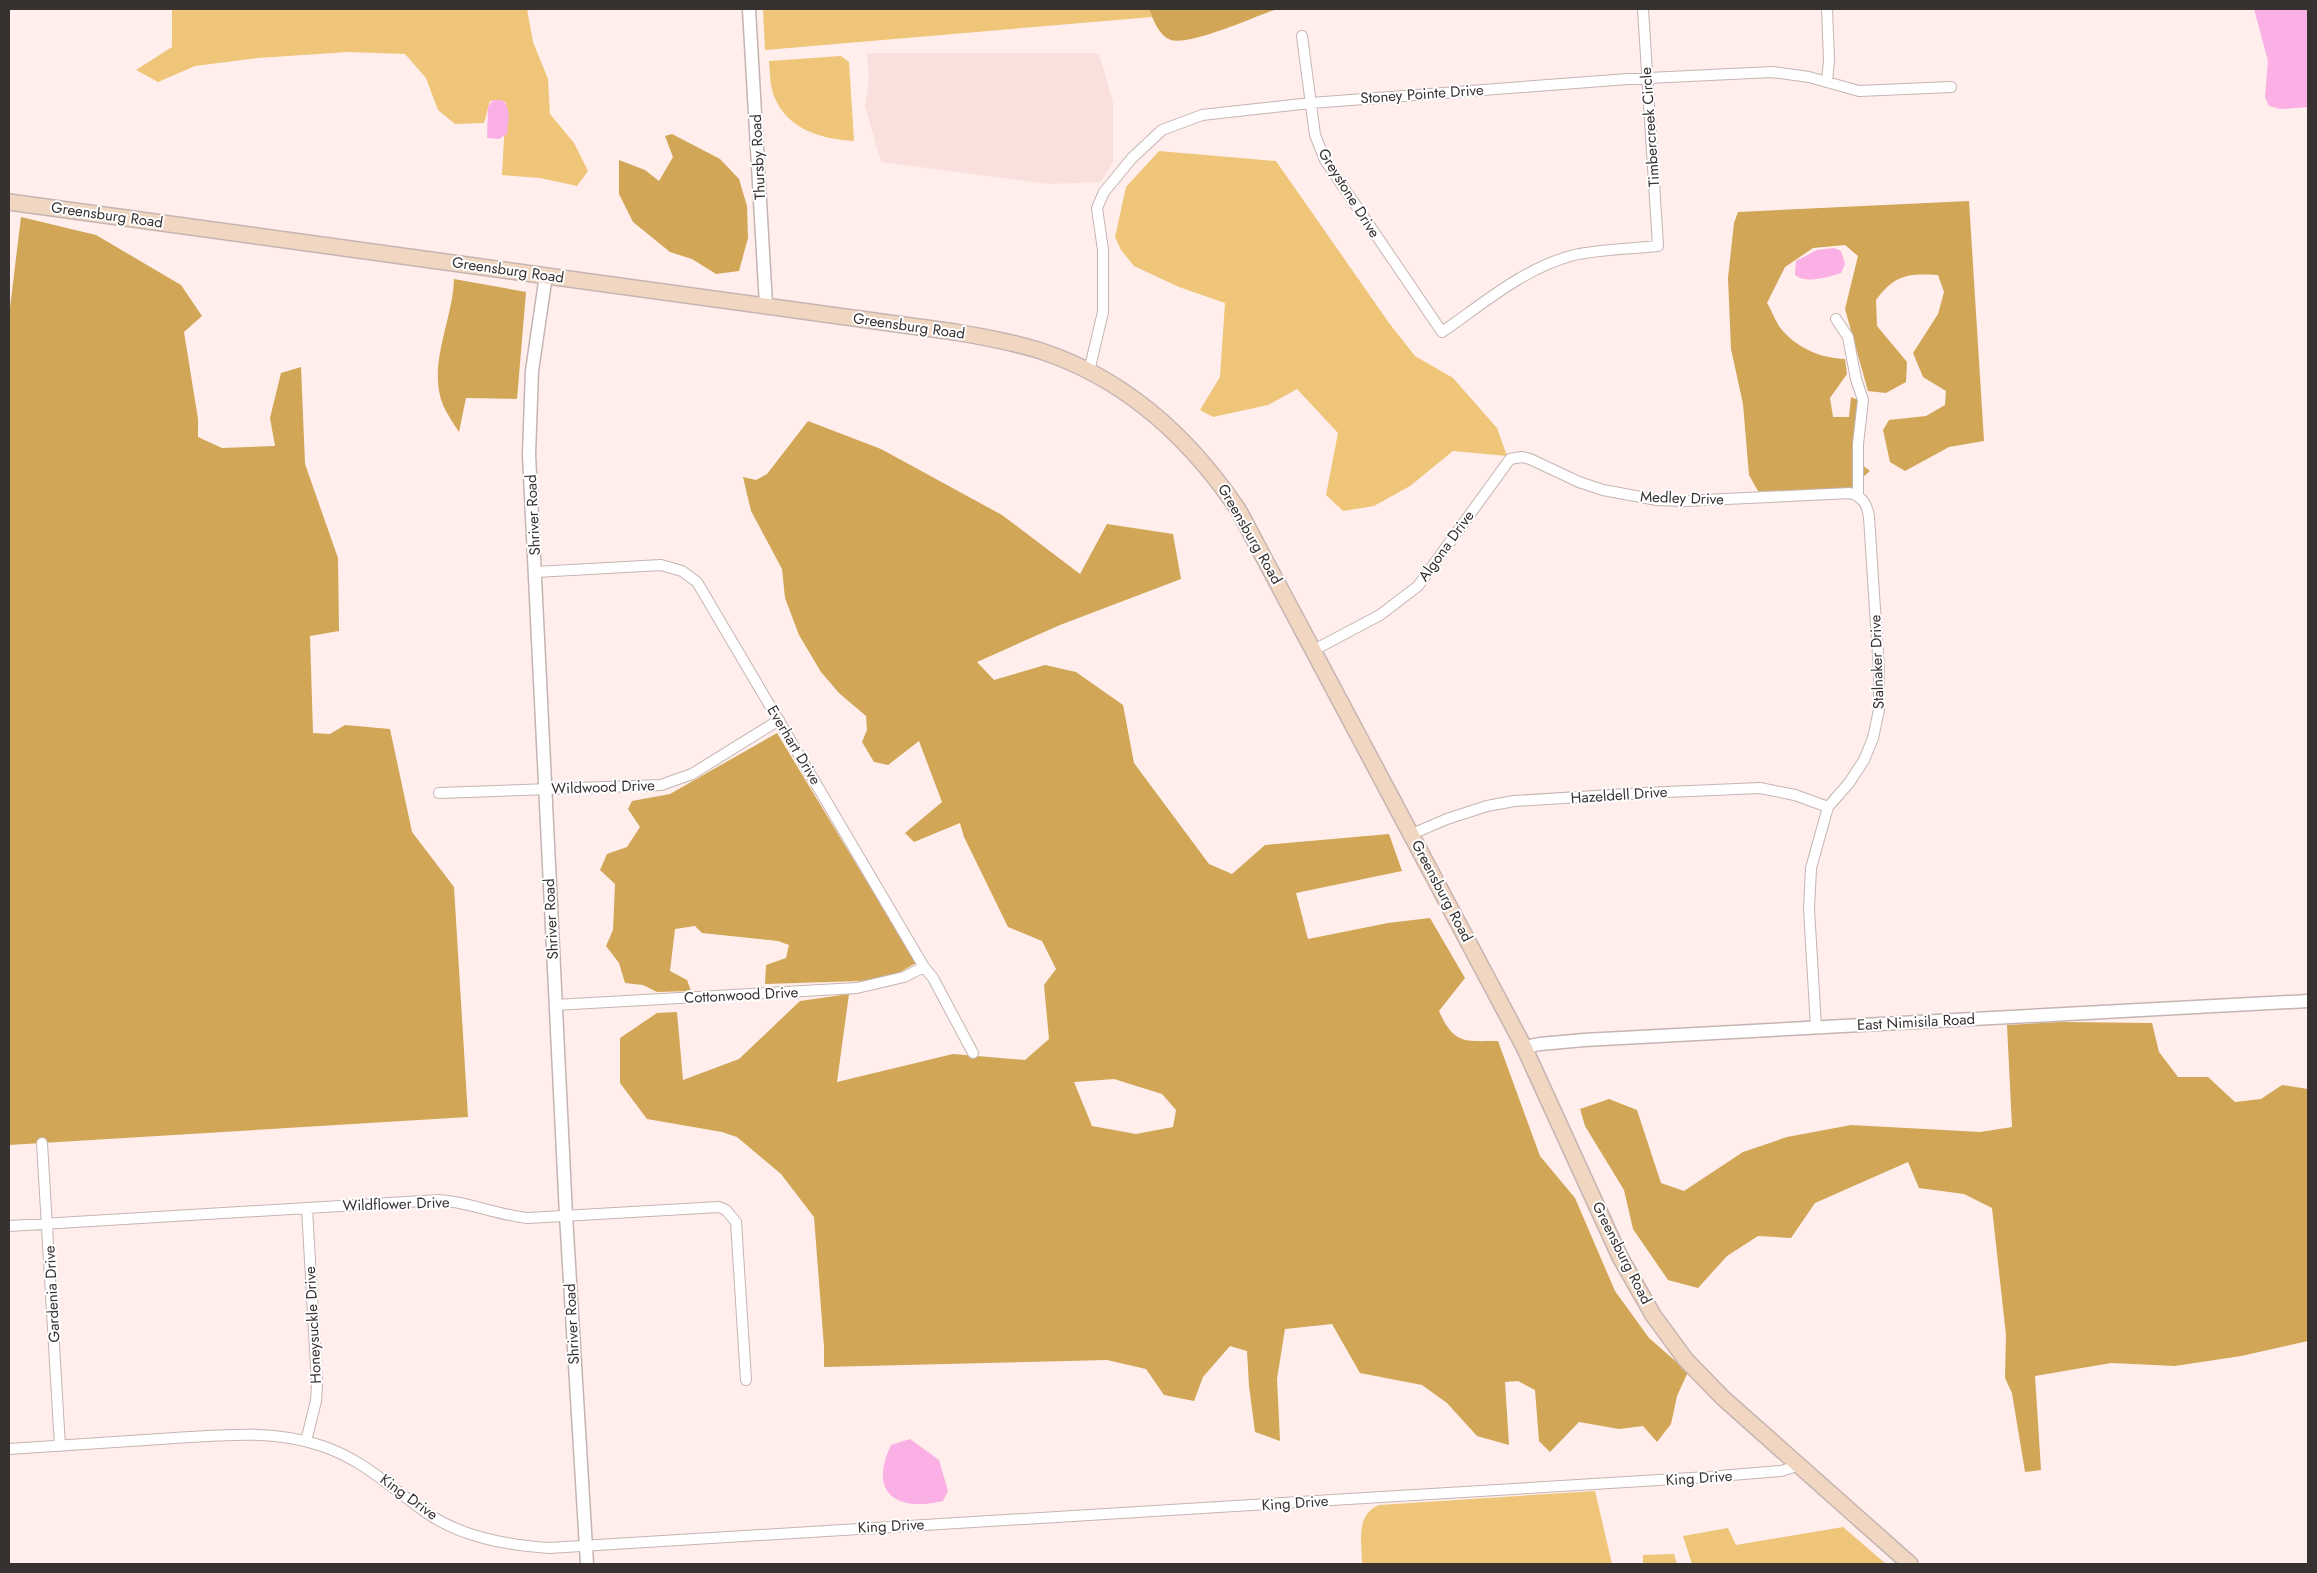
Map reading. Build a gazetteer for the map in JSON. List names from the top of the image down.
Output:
{
  "streets": {
    "main road": ["Greensburg Road"],
    "street": [
      "Stoney Pointe Drive",
      "Timbercreek Circle",
      "Thursby Road",
      "Greystone Drive",
      "Medley Drive",
      "Shriver Road",
      "Algona Drive",
      "Stalnaker Drive",
      "Everhart Drive",
      "Wildwood Drive",
      "Hazeldell Drive",
      "Cottonwood Drive",
      "East Nimisila Road",
      "Wildflower Drive",
      "Gardenia Drive",
      "Honeysuckle Drive",
      "King Drive"
    ]
  },
  "crossings": [
    ["Stoney Pointe Drive", "Timbercreek Circle"],
    ["Stoney Pointe Drive", "Greystone Drive"],
    ["Stoney Pointe Drive", "Greensburg Road"],
    ["Timbercreek Circle", "Greystone Drive"],
    ["Thursby Road", "Greensburg Road"],
    ["Greensburg Road", "Shriver Road"],
    ["Greensburg Road", "Algona Drive"],
    ["Greensburg Road", "Hazeldell Drive"],
    ["Greensburg Road", "East Nimisila Road"],
    ["Greensburg Road", "King Drive"],
    ["Medley Drive", "Algona Drive"],
    ["Medley Drive", "Stalnaker Drive"],
    ["Shriver Road", "Everhart Drive"],
    ["Shriver Road", "Wildwood Drive"],
    ["Shriver Road", "Cottonwood Drive"],
    ["Shriver Road", "Wildflower Drive"],
    ["Shriver Road", "King Drive"],
    ["Stalnaker Drive", "Hazeldell Drive"],
    ["Stalnaker Drive", "East Nimisila Road"],
    ["Everhart Drive", "Wildwood Drive"],
    ["Everhart Drive", "Cottonwood Drive"],
    ["Wildflower Drive", "Gardenia Drive"],
    ["Wildflower Drive", "Honeysuckle Drive"],
    ["Gardenia Drive", "King Drive"],
    ["Honeysuckle Drive", "King Drive"]
  ]
}
